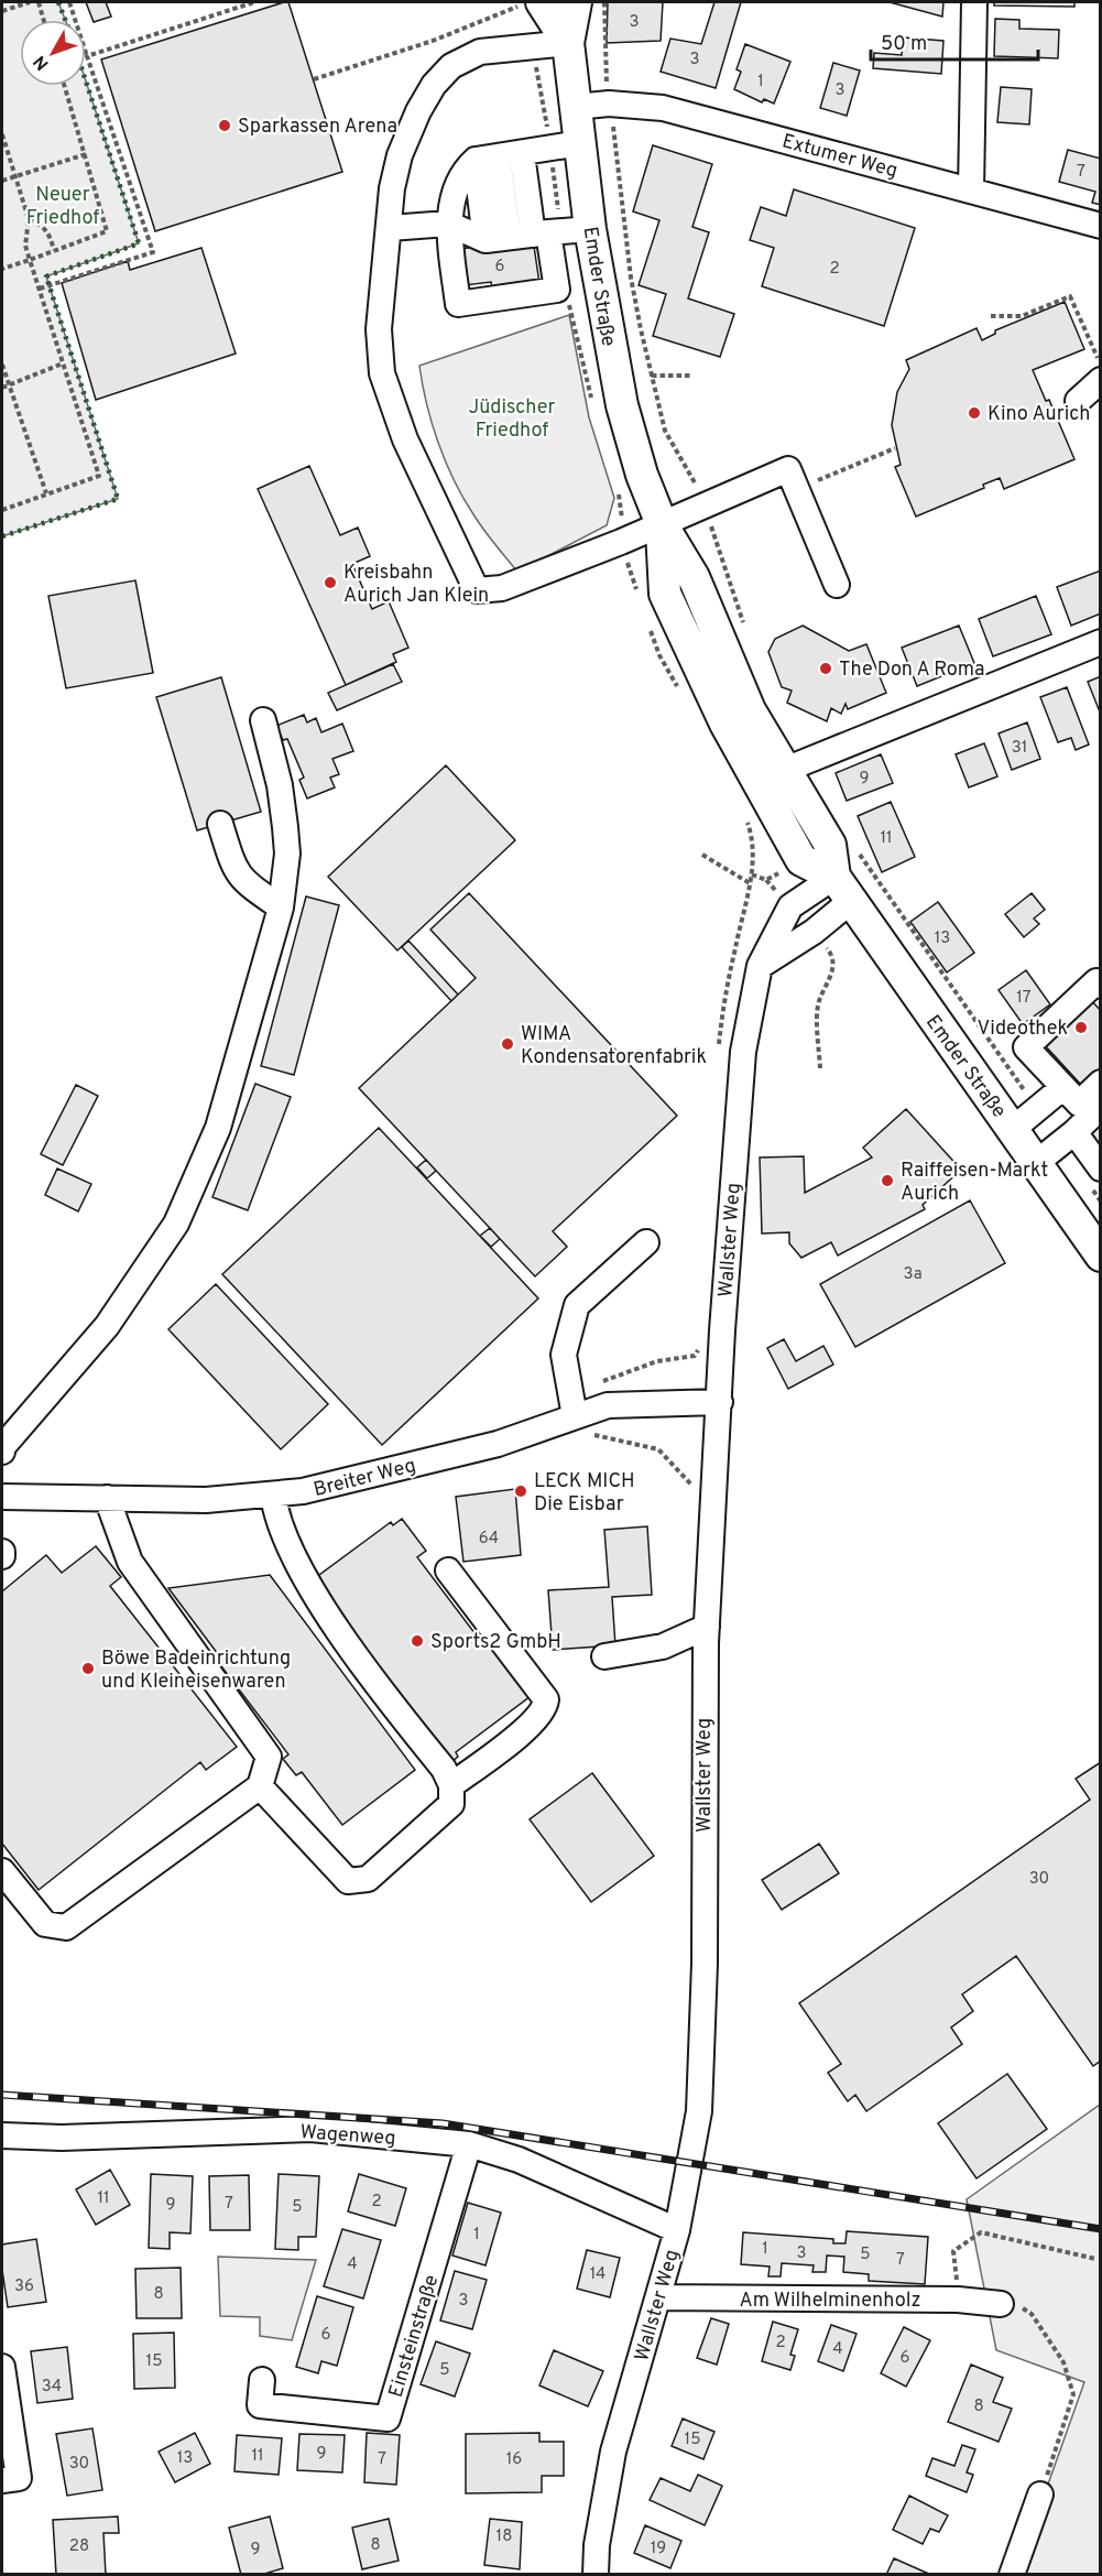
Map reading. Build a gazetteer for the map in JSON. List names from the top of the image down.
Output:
{
  "streets": {
    "main road": ["Emder Straße"],
    "street": [
      "Extumer Weg",
      "Wallster Weg",
      "Breiter Weg",
      "Wagenweg",
      "Am Wilhelminenholz",
      "Einsteinstraße"
    ]
  },
  "crossings": [
    ["Extumer Weg", "Emder Straße"],
    ["Emder Straße", "Wallster Weg"],
    ["Wallster Weg", "Breiter Weg"],
    ["Wallster Weg", "Wagenweg"],
    ["Wallster Weg", "Am Wilhelminenholz"],
    ["Wagenweg", "Einsteinstraße"]
  ],
  "parks": ["Neuer Friedhof", "Jüdischer Friedhof"],
  "places": [
    "Sparkassen Arena",
    "Kino Aurich",
    "Kreisbahn Aurich Jan Klein",
    "The Don A Roma",
    "Videothek",
    "WIMA Kondensatorenfabrik",
    "Raiffeisen-Markt Aurich",
    "LECK MICH Die Eisbar",
    "Sports2 GmbH",
    "Böwe Badeinrichtung und Kleineisenwaren"
  ],
  "house_numbers": [
    "3",
    "3",
    "1",
    "3",
    "7",
    "6",
    "2",
    "31",
    "9",
    "11",
    "13",
    "17",
    "3a",
    "64",
    "30",
    "11",
    "2",
    "7",
    "9",
    "5",
    "1",
    "1",
    "3",
    "5",
    "7",
    "4",
    "14",
    "36",
    "8",
    "3",
    "6",
    "2",
    "4",
    "6",
    "15",
    "5",
    "34",
    "8",
    "15",
    "9",
    "11",
    "13",
    "7",
    "16",
    "30",
    "18",
    "8",
    "28",
    "19",
    "9"
  ],
  "scale_bar": "50 m",
  "north": "bottom left"
}
